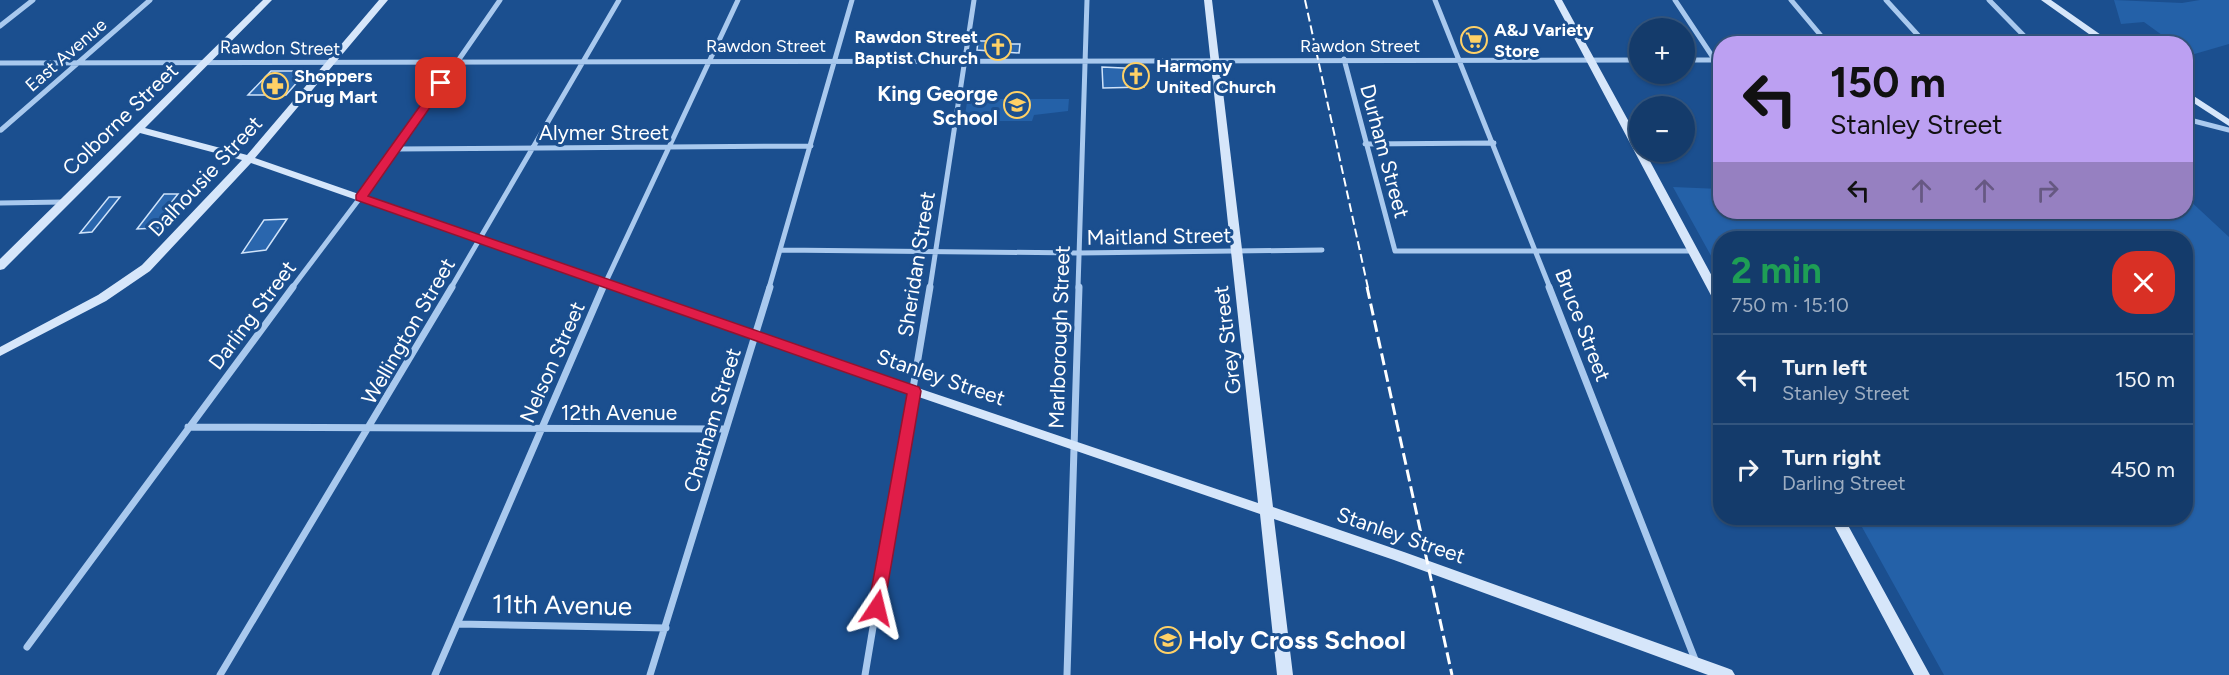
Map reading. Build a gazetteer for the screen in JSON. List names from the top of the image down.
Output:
{
  "streets": {
    "street": [
      "Rawdon Street",
      "East Avenue",
      "Colborne Street",
      "Alymer Street",
      "Durham Street",
      "Dalhousie Street",
      "Maitland Street",
      "Sheridan Street",
      "Darling Street",
      "Bruce Street",
      "Wellington Street",
      "Marlborough Street",
      "Grey Street",
      "Nelson Street",
      "Stanley Street",
      "12th Avenue",
      "Chatham Street",
      "11th Avenue"
    ]
  },
  "crossings": [
    ["Rawdon Street", "East Avenue"],
    ["Rawdon Street", "Colborne Street"],
    ["Rawdon Street", "Durham Street"],
    ["Rawdon Street", "Dalhousie Street"],
    ["Rawdon Street", "Sheridan Street"],
    ["Rawdon Street", "Darling Street"],
    ["Rawdon Street", "Bruce Street"],
    ["Rawdon Street", "Wellington Street"],
    ["Rawdon Street", "Marlborough Street"],
    ["Rawdon Street", "Grey Street"],
    ["Rawdon Street", "Nelson Street"],
    ["Rawdon Street", "Chatham Street"],
    ["Colborne Street", "Stanley Street"],
    ["Alymer Street", "Darling Street"],
    ["Alymer Street", "Wellington Street"],
    ["Alymer Street", "Nelson Street"],
    ["Alymer Street", "Chatham Street"],
    ["Durham Street", "Bruce Street"],
    ["Dalhousie Street", "Stanley Street"],
    ["Maitland Street", "Sheridan Street"],
    ["Maitland Street", "Marlborough Street"],
    ["Maitland Street", "Grey Street"],
    ["Maitland Street", "Chatham Street"],
    ["Sheridan Street", "Stanley Street"],
    ["Darling Street", "Stanley Street"],
    ["Darling Street", "12th Avenue"],
    ["Bruce Street", "Stanley Street"],
    ["Wellington Street", "Stanley Street"],
    ["Wellington Street", "12th Avenue"],
    ["Marlborough Street", "Stanley Street"],
    ["Grey Street", "Stanley Street"],
    ["Nelson Street", "Stanley Street"],
    ["Nelson Street", "12th Avenue"],
    ["Nelson Street", "11th Avenue"],
    ["Stanley Street", "Chatham Street"],
    ["12th Avenue", "Chatham Street"],
    ["Chatham Street", "11th Avenue"]
  ],
  "places": {
    "supermarket": ["A&J Variety Store"],
    "church": ["Rawdon Street Baptist Church", "Harmony United Church"],
    "pharmacy": ["Shoppers Drug Mart"],
    "school or university": ["King George School", "Holy Cross School"]
  },
  "page": {
    "map_buttons": ["+", "−"],
    "turn": ["150 m", "Stanley Street"],
    "heading": ["2 min", "750 m · 15:10"],
    "list": [
      {
        "name": "Turn left",
        "note": "Stanley Street",
        "value": "150 m"
      },
      {
        "name": "Turn right",
        "note": "Darling Street",
        "value": "450 m"
      }
    ]
  }
}
